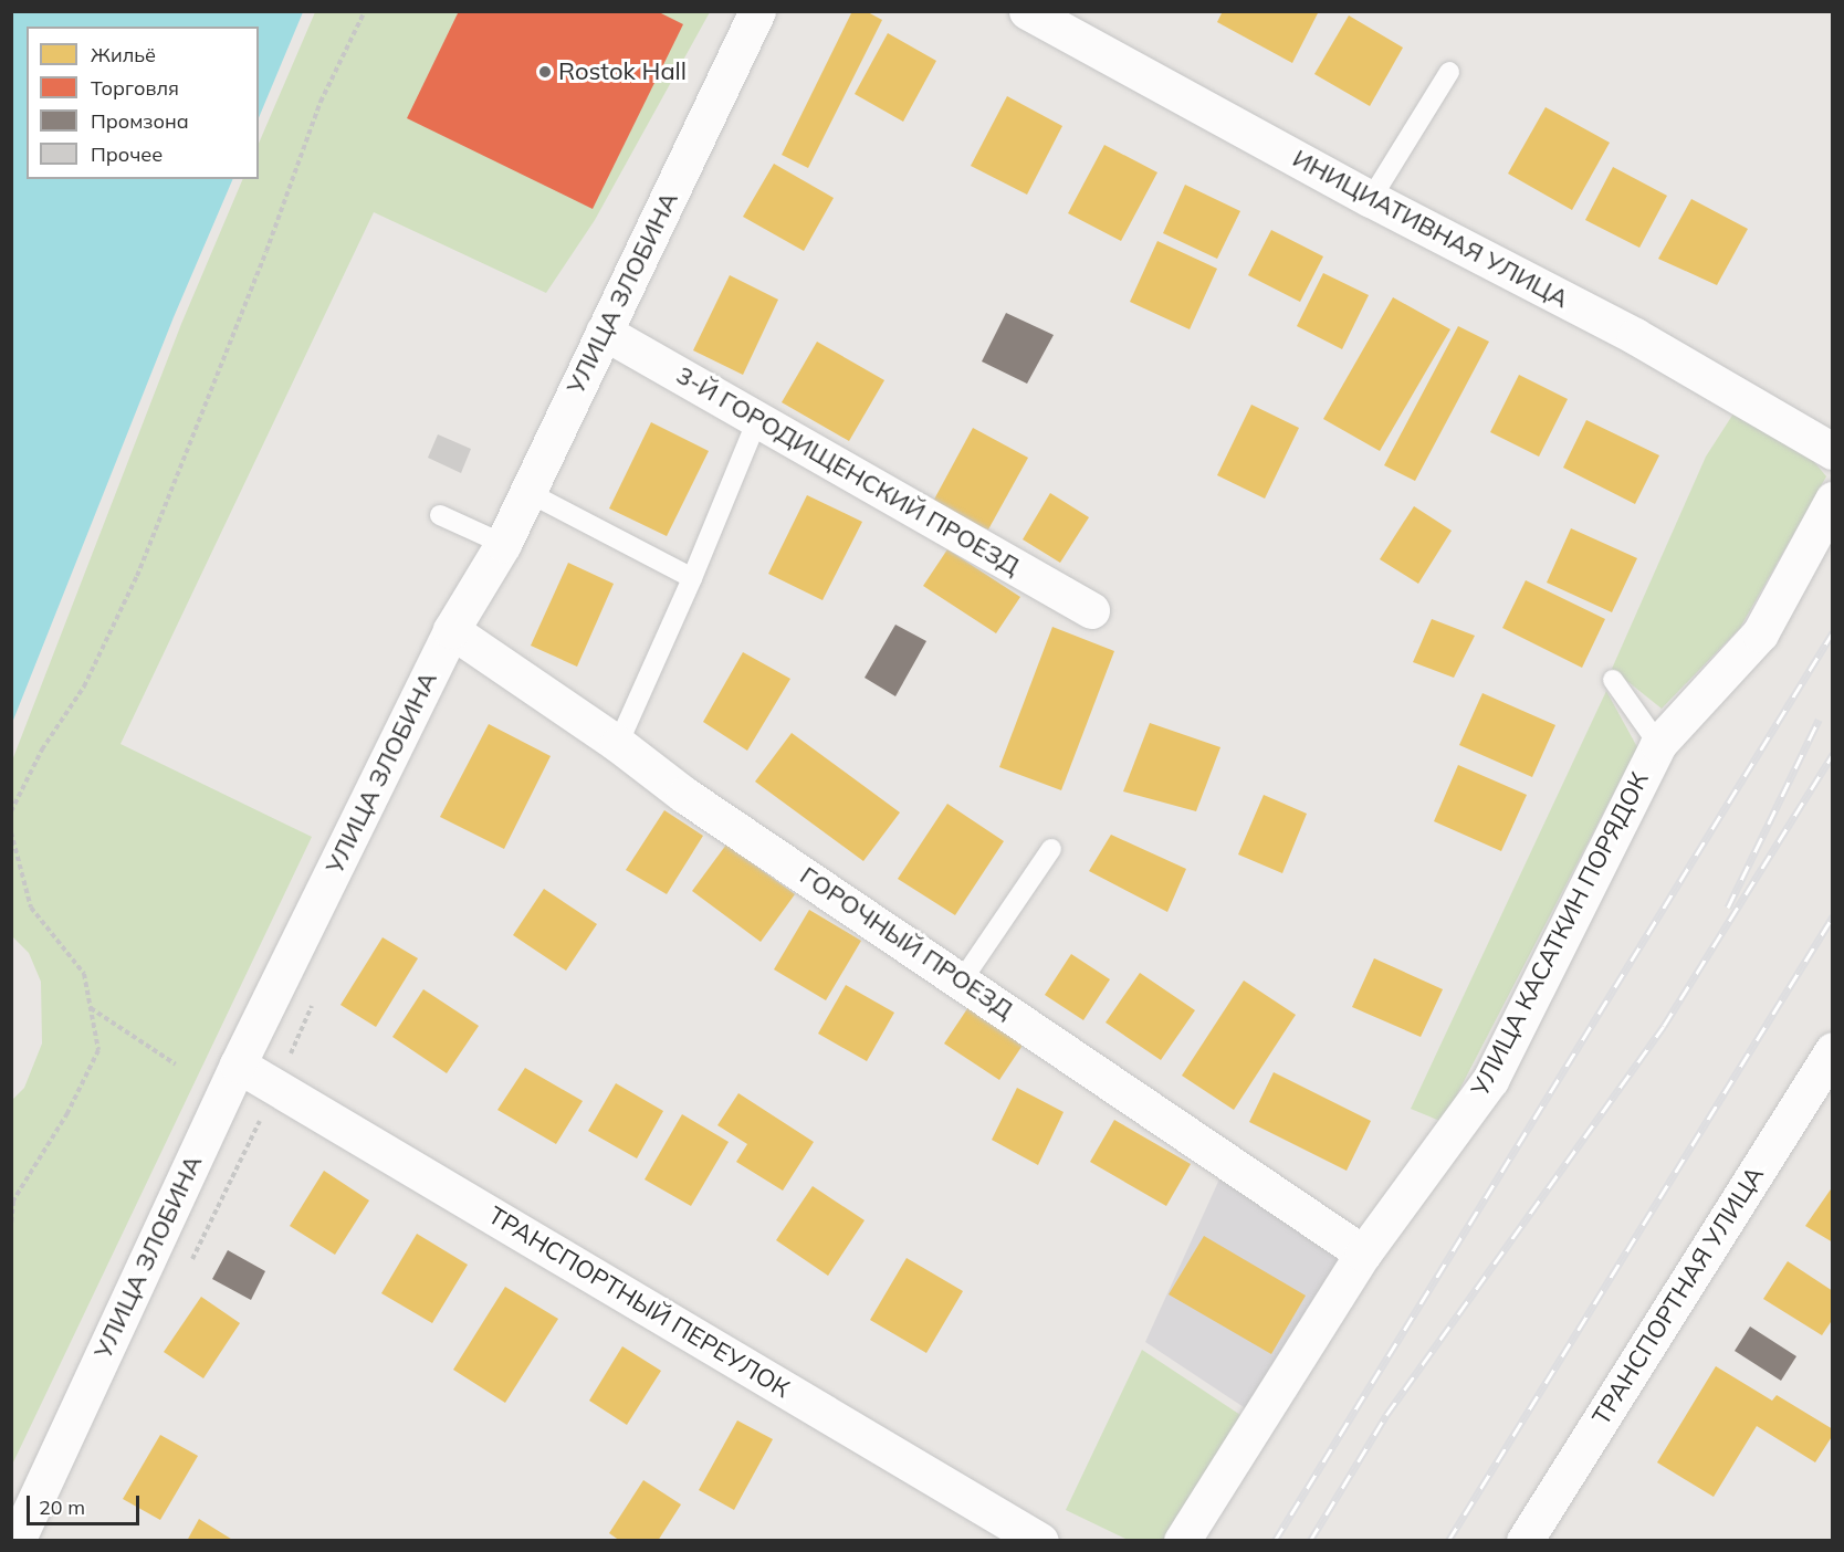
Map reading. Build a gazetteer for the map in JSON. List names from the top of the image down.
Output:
{
  "streets": {
    "street": [
      "ИНИЦИАТИВНАЯ УЛИЦА",
      "УЛИЦА ЗЛОБИНА",
      "3-Й ГОРОДИЩЕНСКИЙ ПРОЕЗД",
      "УЛИЦА КАСАТКИН ПОРЯДОК",
      "ГОРОЧНЫЙ ПРОЕЗД",
      "ТРАНСПОРТНАЯ УЛИЦА",
      "ТРАНСПОРТНЫЙ ПЕРЕУЛОК"
    ]
  },
  "crossings": [
    ["УЛИЦА ЗЛОБИНА", "3-Й ГОРОДИЩЕНСКИЙ ПРОЕЗД"],
    ["УЛИЦА ЗЛОБИНА", "ГОРОЧНЫЙ ПРОЕЗД"],
    ["УЛИЦА ЗЛОБИНА", "ТРАНСПОРТНЫЙ ПЕРЕУЛОК"],
    ["УЛИЦА КАСАТКИН ПОРЯДОК", "ГОРОЧНЫЙ ПРОЕЗД"]
  ],
  "places": ["Rostok Hall"],
  "legend": [
    "Жильё",
    "Торговля",
    "Промзона",
    "Прочее"
  ],
  "scale_bar": "20 m"
}
